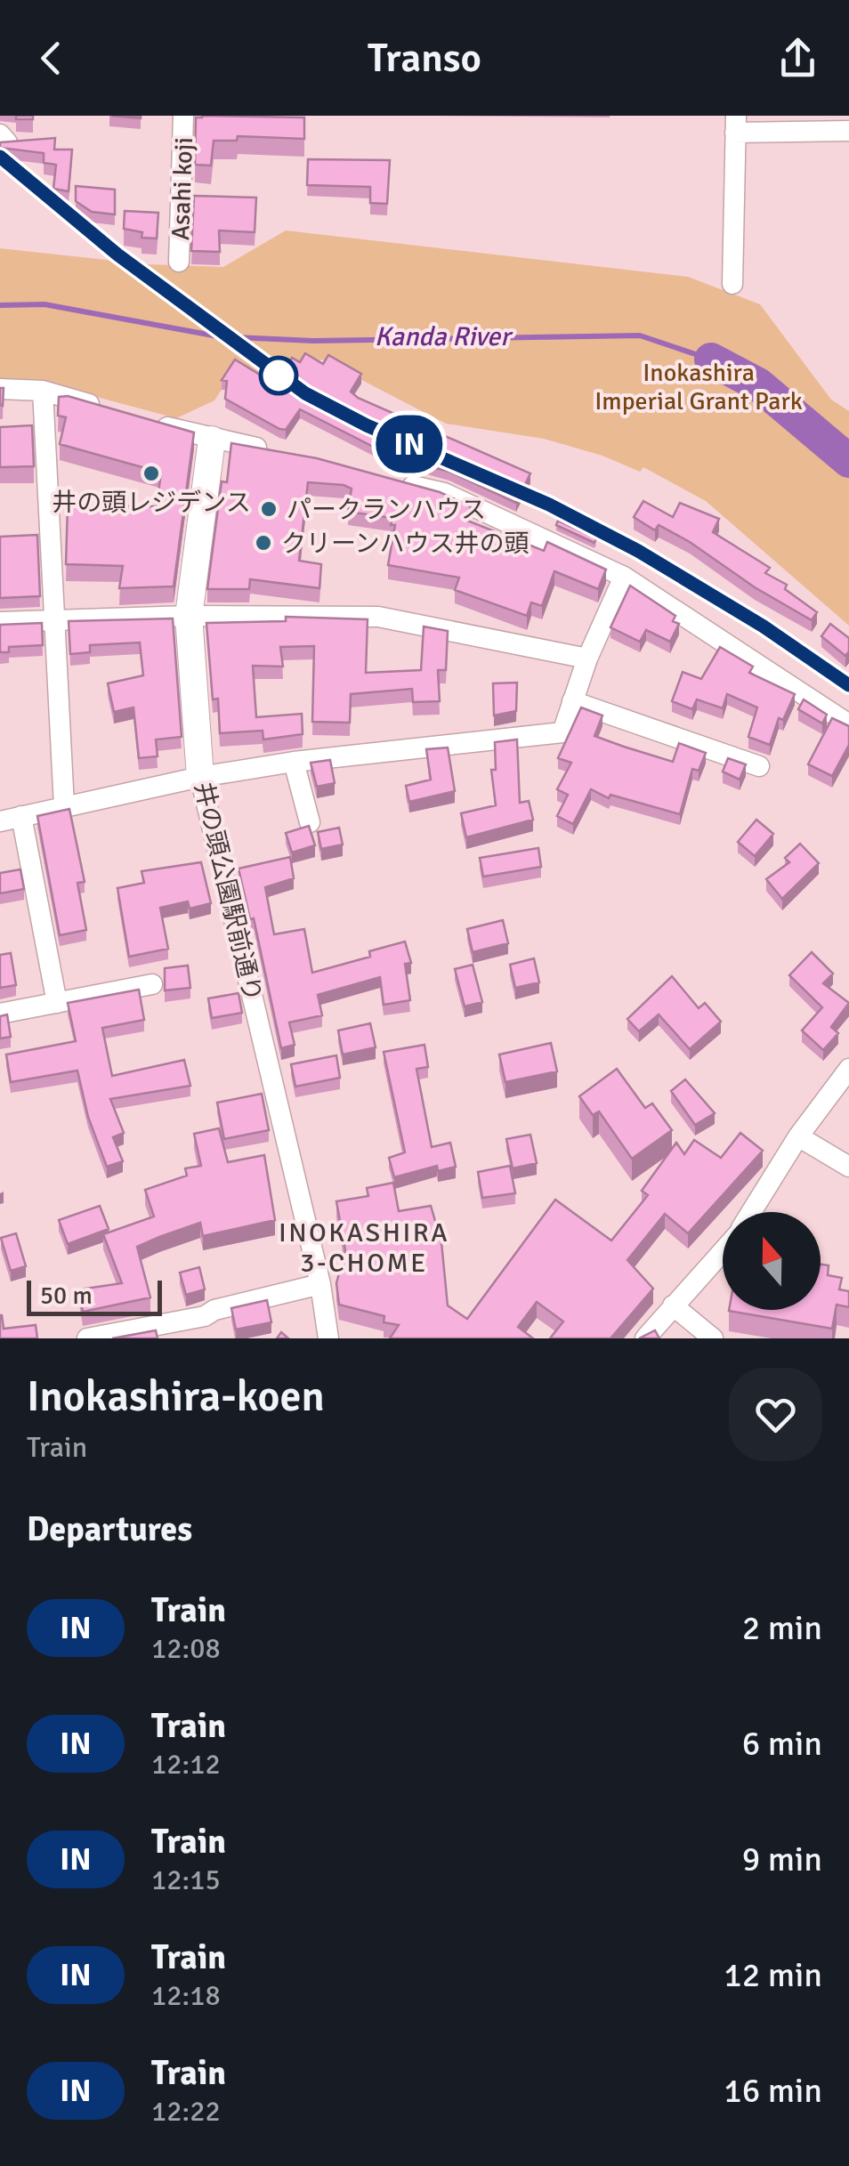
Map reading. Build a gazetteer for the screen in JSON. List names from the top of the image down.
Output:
{
  "streets": {
    "street": ["Asahi koji", "井の頭公園駅前通り"]
  },
  "districts": ["INOKASHIRA 3-CHOME"],
  "water": ["Kanda River"],
  "parks": ["Inokashira Imperial Grant Park"],
  "places": ["井の頭レジデンス", "パークランハウス", "クリーンハウス井の頭"],
  "scale_bar": "50 m",
  "north": "top",
  "page": {
    "header": "Transo",
    "on_map": "IN",
    "scale": "50 m",
    "heading": [
      ["Inokashira-koen", "Train"],
      "Departures"
    ],
    "list": [
      {
        "mark": "IN",
        "name": "Train",
        "note": "12:08",
        "value": "2 min"
      },
      {
        "mark": "IN",
        "name": "Train",
        "note": "12:12",
        "value": "6 min"
      },
      {
        "mark": "IN",
        "name": "Train",
        "note": "12:15",
        "value": "9 min"
      },
      {
        "mark": "IN",
        "name": "Train",
        "note": "12:18",
        "value": "12 min"
      },
      {
        "mark": "IN",
        "name": "Train",
        "note": "12:22",
        "value": "16 min"
      }
    ]
  }
}
